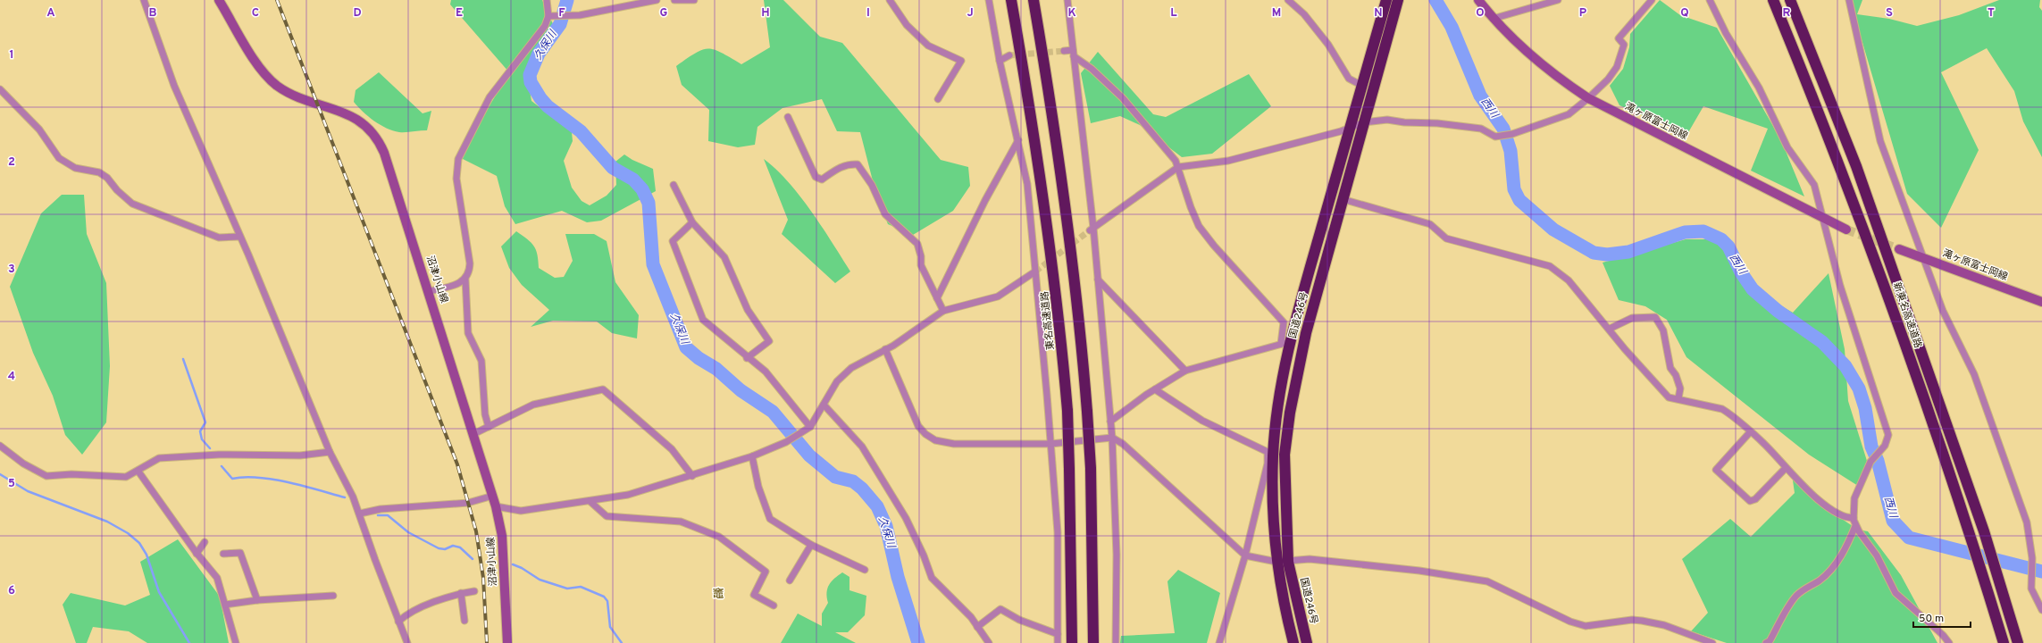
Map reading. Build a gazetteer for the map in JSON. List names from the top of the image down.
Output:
{
  "streets": {
    "highway": ["国道246号", "新東名高速道路", "東名高速道路"],
    "main road": ["滝ヶ原富士岡線", "沼津小山線"]
  },
  "districts": ["竈"],
  "water": ["久保川", "西川"],
  "scale_bar": "50 m",
  "grid": {
    "columns": [
      "A",
      "B",
      "C",
      "D",
      "E",
      "F",
      "G",
      "H",
      "I",
      "J",
      "K",
      "L",
      "M",
      "N",
      "O",
      "P",
      "Q",
      "R",
      "S",
      "T"
    ],
    "rows": [
      "1",
      "2",
      "3",
      "4",
      "5",
      "6"
    ]
  }
}
